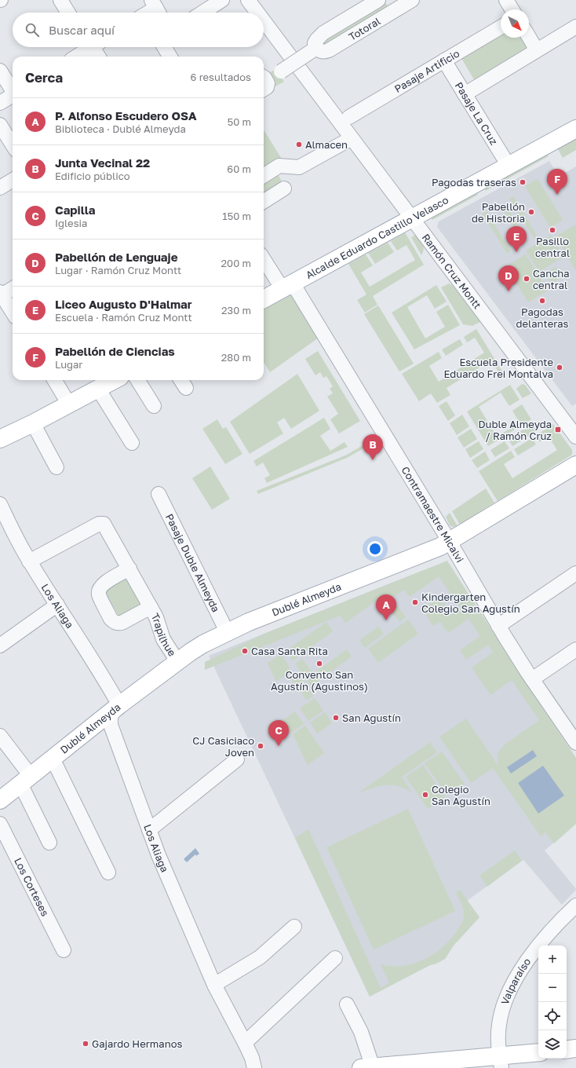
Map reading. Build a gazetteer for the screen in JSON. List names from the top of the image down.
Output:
{
  "streets": {
    "main road": ["Alcalde Eduardo Castillo Velasco", "Dublé Almeyda"],
    "street": [
      "Totoral",
      "Pasaje Artificio",
      "Pasaje La Cruz",
      "Ramón Cruz Montt",
      "Contramaestre Micalvi",
      "Pasaje Duble Almeyda",
      "Los Aliaga",
      "Trapilhue",
      "Los Corteses",
      "Valparaíso"
    ]
  },
  "crossings": [
    ["Pasaje Artificio", "Pasaje La Cruz"],
    ["Pasaje La Cruz", "Alcalde Eduardo Castillo Velasco"],
    ["Alcalde Eduardo Castillo Velasco", "Ramón Cruz Montt"],
    ["Alcalde Eduardo Castillo Velasco", "Contramaestre Micalvi"],
    ["Contramaestre Micalvi", "Dublé Almeyda"],
    ["Pasaje Duble Almeyda", "Dublé Almeyda"],
    ["Dublé Almeyda", "Los Aliaga"],
    ["Dublé Almeyda", "Trapilhue"],
    ["Los Aliaga", "Trapilhue"]
  ],
  "places": {
    "other": [
      "Almacen",
      "Pagodas traseras",
      "Pabellón de Historia",
      "Pasillo central",
      "Cancha central",
      "Pagodas delanteras",
      "Escuela Presidente Eduardo Frei Montalva",
      "Kindergarten Colegio San Agustín",
      "Casa Santa Rita",
      "Convento San Agustín (Agustinos)",
      "San Agustín",
      "CJ Casiciaco Joven",
      "Colegio San Agustín",
      "Gajardo Hermanos"
    ],
    "transit": ["Duble Almeyda / Ramón Cruz"]
  },
  "north": "bottom right",
  "page": {
    "search": "Buscar aquí",
    "heading": ["Cerca", "6 resultados"],
    "list": [
      {
        "mark": "A",
        "name": "P. Alfonso Escudero OSA",
        "note": "Biblioteca · Dublé Almeyda",
        "value": "50 m"
      },
      {
        "mark": "B",
        "name": "Junta Vecinal 22",
        "note": "Edificio público",
        "value": "60 m"
      },
      {
        "mark": "C",
        "name": "Capilla",
        "note": "Iglesia",
        "value": "150 m"
      },
      {
        "mark": "D",
        "name": "Pabellón de Lenguaje",
        "note": "Lugar · Ramón Cruz Montt",
        "value": "200 m"
      },
      {
        "mark": "E",
        "name": "Liceo Augusto D'Halmar",
        "note": "Escuela · Ramón Cruz Montt",
        "value": "230 m"
      },
      {
        "mark": "F",
        "name": "Pabellón de Ciencias",
        "note": "Lugar",
        "value": "280 m"
      }
    ],
    "pins": [
      "F",
      "E",
      "D",
      "B",
      "A",
      "C"
    ],
    "map_buttons": ["+", "−"]
  }
}
